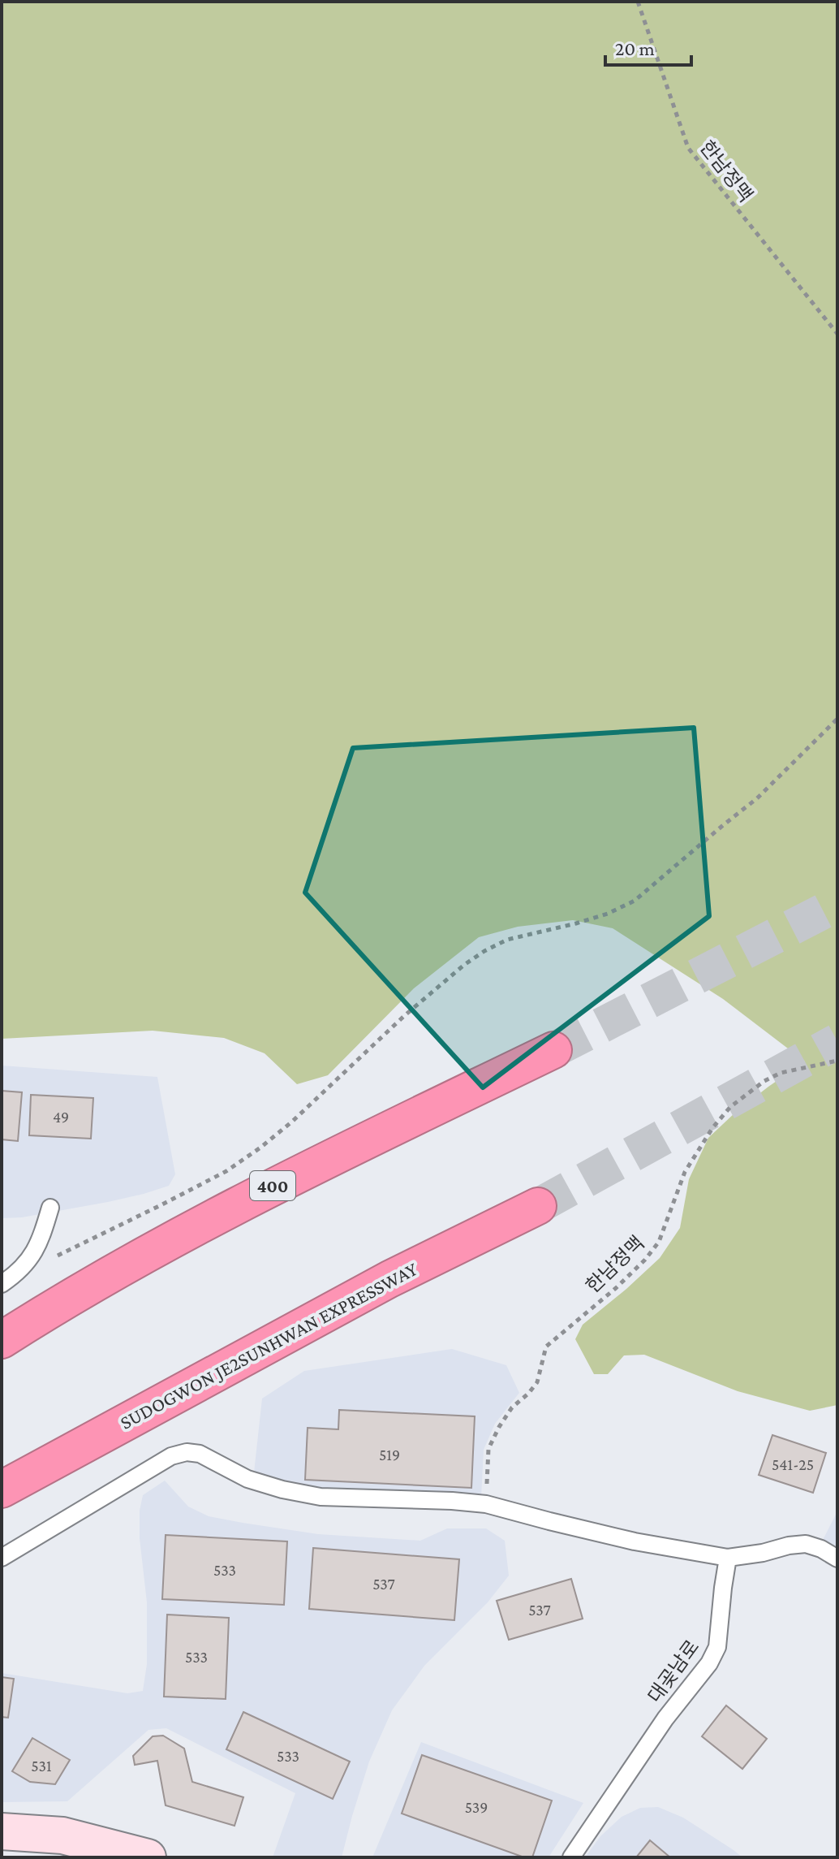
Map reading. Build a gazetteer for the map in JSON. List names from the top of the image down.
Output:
{
  "streets": {
    "highway": ["400", "SUDOGWON JE2SUNHWAN EXPRESSWAY"],
    "lane": ["대곶남로"],
    "path": ["한남정맥"]
  },
  "house_numbers": [
    "49",
    "519",
    "541-25",
    "533",
    "537",
    "537",
    "533",
    "533",
    "531",
    "539"
  ],
  "scale_bar": "20 m"
}
